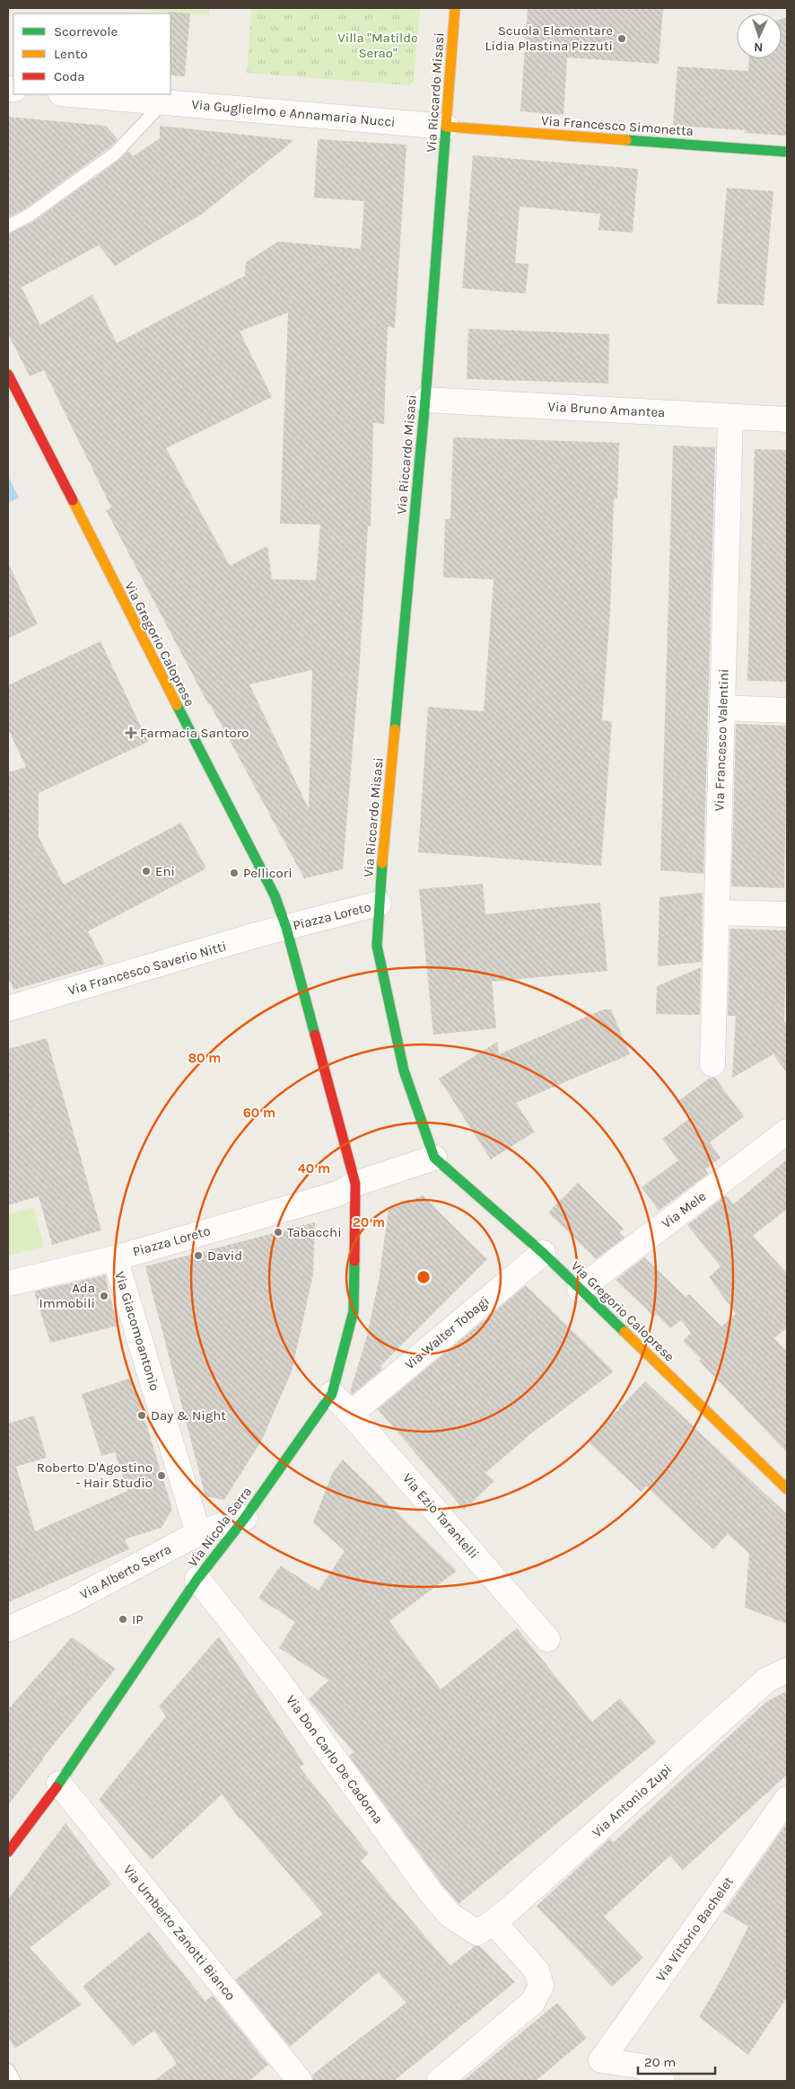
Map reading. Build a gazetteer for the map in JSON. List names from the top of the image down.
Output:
{
  "streets": {
    "street": [
      "Via Riccardo Misasi",
      "Via Guglielmo e Annamaria Nucci",
      "Via Francesco Simonetta",
      "Via Bruno Amantea",
      "Via Gregorio Caloprese",
      "Via Francesco Valentini",
      "Piazza Loreto",
      "Via Francesco Saverio Nitti",
      "Via Mele",
      "Via Giacomoantonio",
      "Via Walter Tobagi",
      "Via Ezio Tarantelli",
      "Via Nicola Serra",
      "Via Alberto Serra",
      "Via Don Carlo De Cadorna",
      "Via Antonio Zupi",
      "Via Vittorio Bachelet",
      "Via Umberto Zanotti Bianco"
    ]
  },
  "crossings": [
    ["Via Riccardo Misasi", "Via Guglielmo e Annamaria Nucci"],
    ["Via Riccardo Misasi", "Via Francesco Simonetta"],
    ["Via Riccardo Misasi", "Via Bruno Amantea"],
    ["Via Riccardo Misasi", "Piazza Loreto"],
    ["Via Guglielmo e Annamaria Nucci", "Via Francesco Simonetta"],
    ["Via Bruno Amantea", "Via Francesco Valentini"],
    ["Via Gregorio Caloprese", "Piazza Loreto"],
    ["Via Gregorio Caloprese", "Via Francesco Saverio Nitti"],
    ["Via Gregorio Caloprese", "Via Mele"],
    ["Via Gregorio Caloprese", "Via Walter Tobagi"],
    ["Piazza Loreto", "Via Francesco Saverio Nitti"],
    ["Piazza Loreto", "Via Giacomoantonio"],
    ["Piazza Loreto", "Via Nicola Serra"],
    ["Via Giacomoantonio", "Via Alberto Serra"],
    ["Via Walter Tobagi", "Via Ezio Tarantelli"],
    ["Via Ezio Tarantelli", "Via Nicola Serra"],
    ["Via Nicola Serra", "Via Alberto Serra"],
    ["Via Nicola Serra", "Via Don Carlo De Cadorna"],
    ["Via Nicola Serra", "Via Umberto Zanotti Bianco"],
    ["Via Don Carlo De Cadorna", "Via Antonio Zupi"]
  ],
  "parks": ["Villa \"Matilde Serao\""],
  "places": {
    "other": [
      "Scuola Elementare Lidia Plastina Pizzuti",
      "Eni",
      "Pellicori",
      "Tabacchi",
      "David",
      "Ada Immobili",
      "Day & Night",
      "Roberto D'Agostino - Hair Studio",
      "IP"
    ],
    "health": ["Farmacia Santoro"]
  },
  "legend": ["Scorrevole", "Lento", "Coda"],
  "scale_bar": "20 m",
  "north": "bottom",
  "rings": [
    "80 m",
    "60 m",
    "40 m",
    "20 m"
  ]
}
